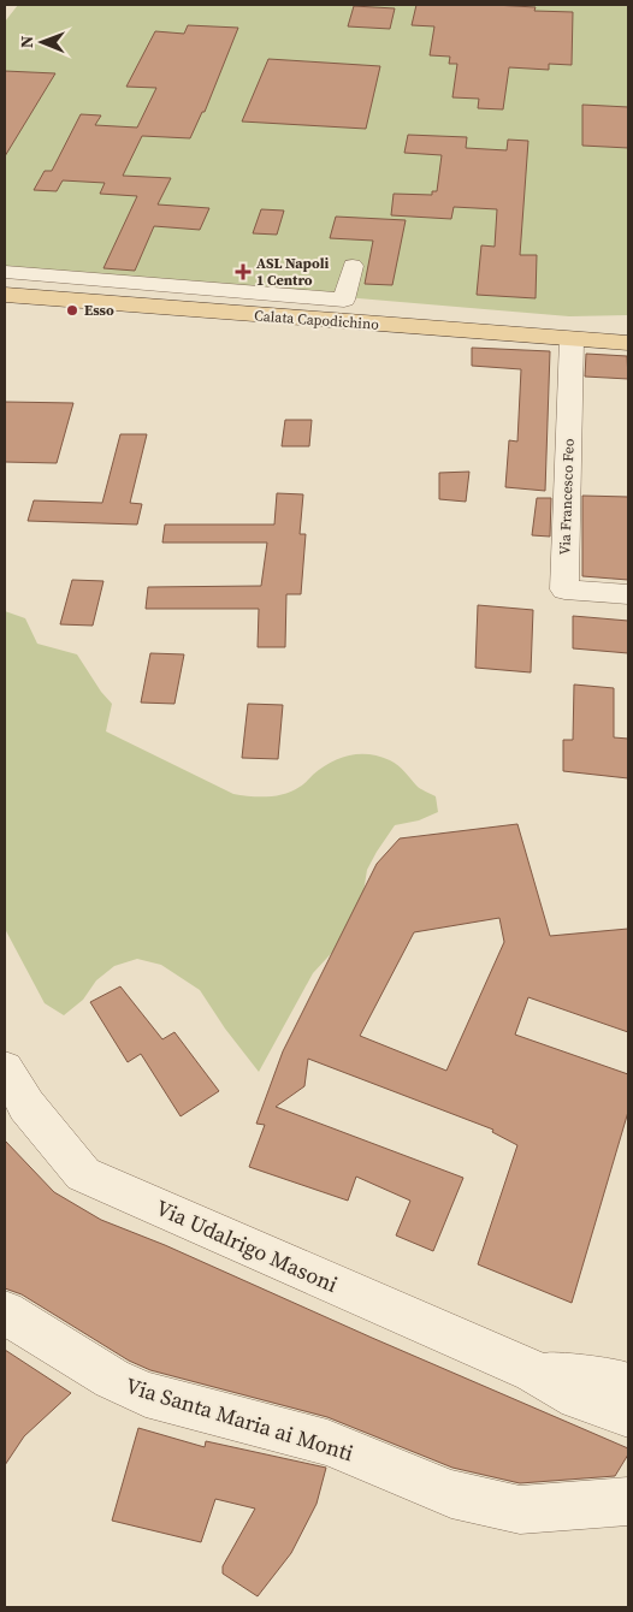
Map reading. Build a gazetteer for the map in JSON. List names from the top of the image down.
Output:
{
  "streets": {
    "main road": ["Calata Capodichino"],
    "street": ["Via Francesco Feo", "Via Udalrigo Masoni", "Via Santa Maria ai Monti"]
  },
  "crossings": [
    ["Calata Capodichino", "Via Francesco Feo"]
  ],
  "places": {
    "health": ["ASL Napoli 1 Centro"],
    "other": ["Esso"]
  },
  "north": "left"
}
